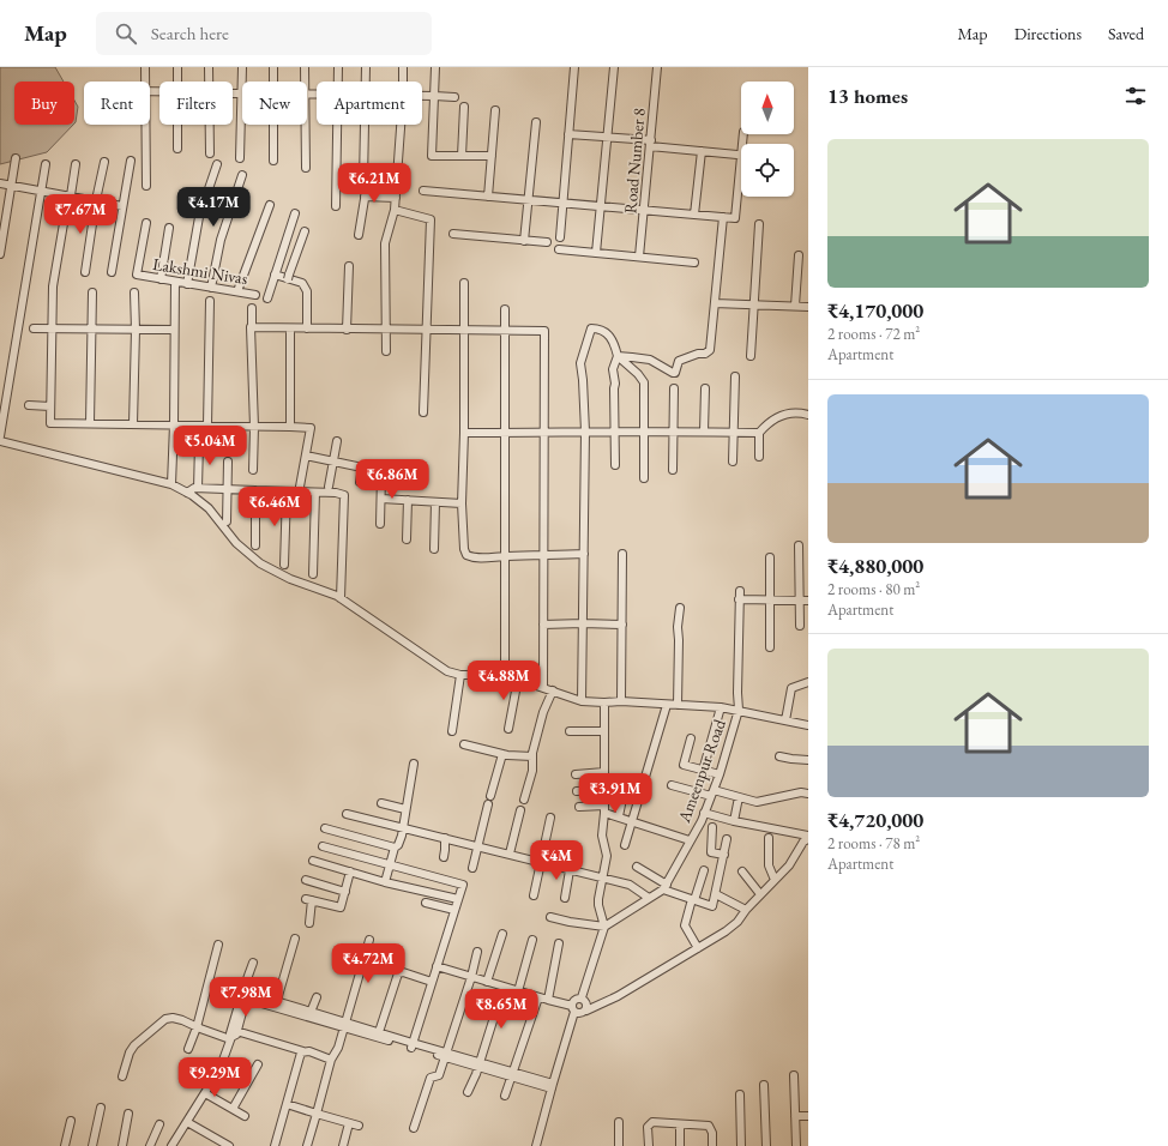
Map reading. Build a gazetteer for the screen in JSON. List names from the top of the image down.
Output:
{
  "streets": {
    "street": ["Road Number 8", "Lakshmi Nivas", "Ameenpur Road"]
  },
  "north": "top",
  "page": {
    "header": "Map",
    "search": "Search here",
    "nav": ["Map", "Directions", "Saved"],
    "heading": "13 homes",
    "chip": [
      "Buy",
      "Rent",
      "Filters",
      "New",
      "Apartment"
    ],
    "list": [
      {
        "name": "₹4,170,000",
        "note": "2 rooms · 72 m² · Apartment"
      },
      {
        "name": "₹4,880,000",
        "note": "2 rooms · 80 m² · Apartment"
      },
      {
        "name": "₹4,720,000",
        "note": "2 rooms · 78 m² · Apartment"
      }
    ],
    "price": [
      "₹6.21M",
      "₹4.17M",
      "₹7.67M",
      "₹5.04M",
      "₹6.86M",
      "₹6.46M",
      "₹4.88M",
      "₹3.91M",
      "₹4M",
      "₹4.72M",
      "₹7.98M",
      "₹8.65M",
      "₹9.29M"
    ]
  }
}
